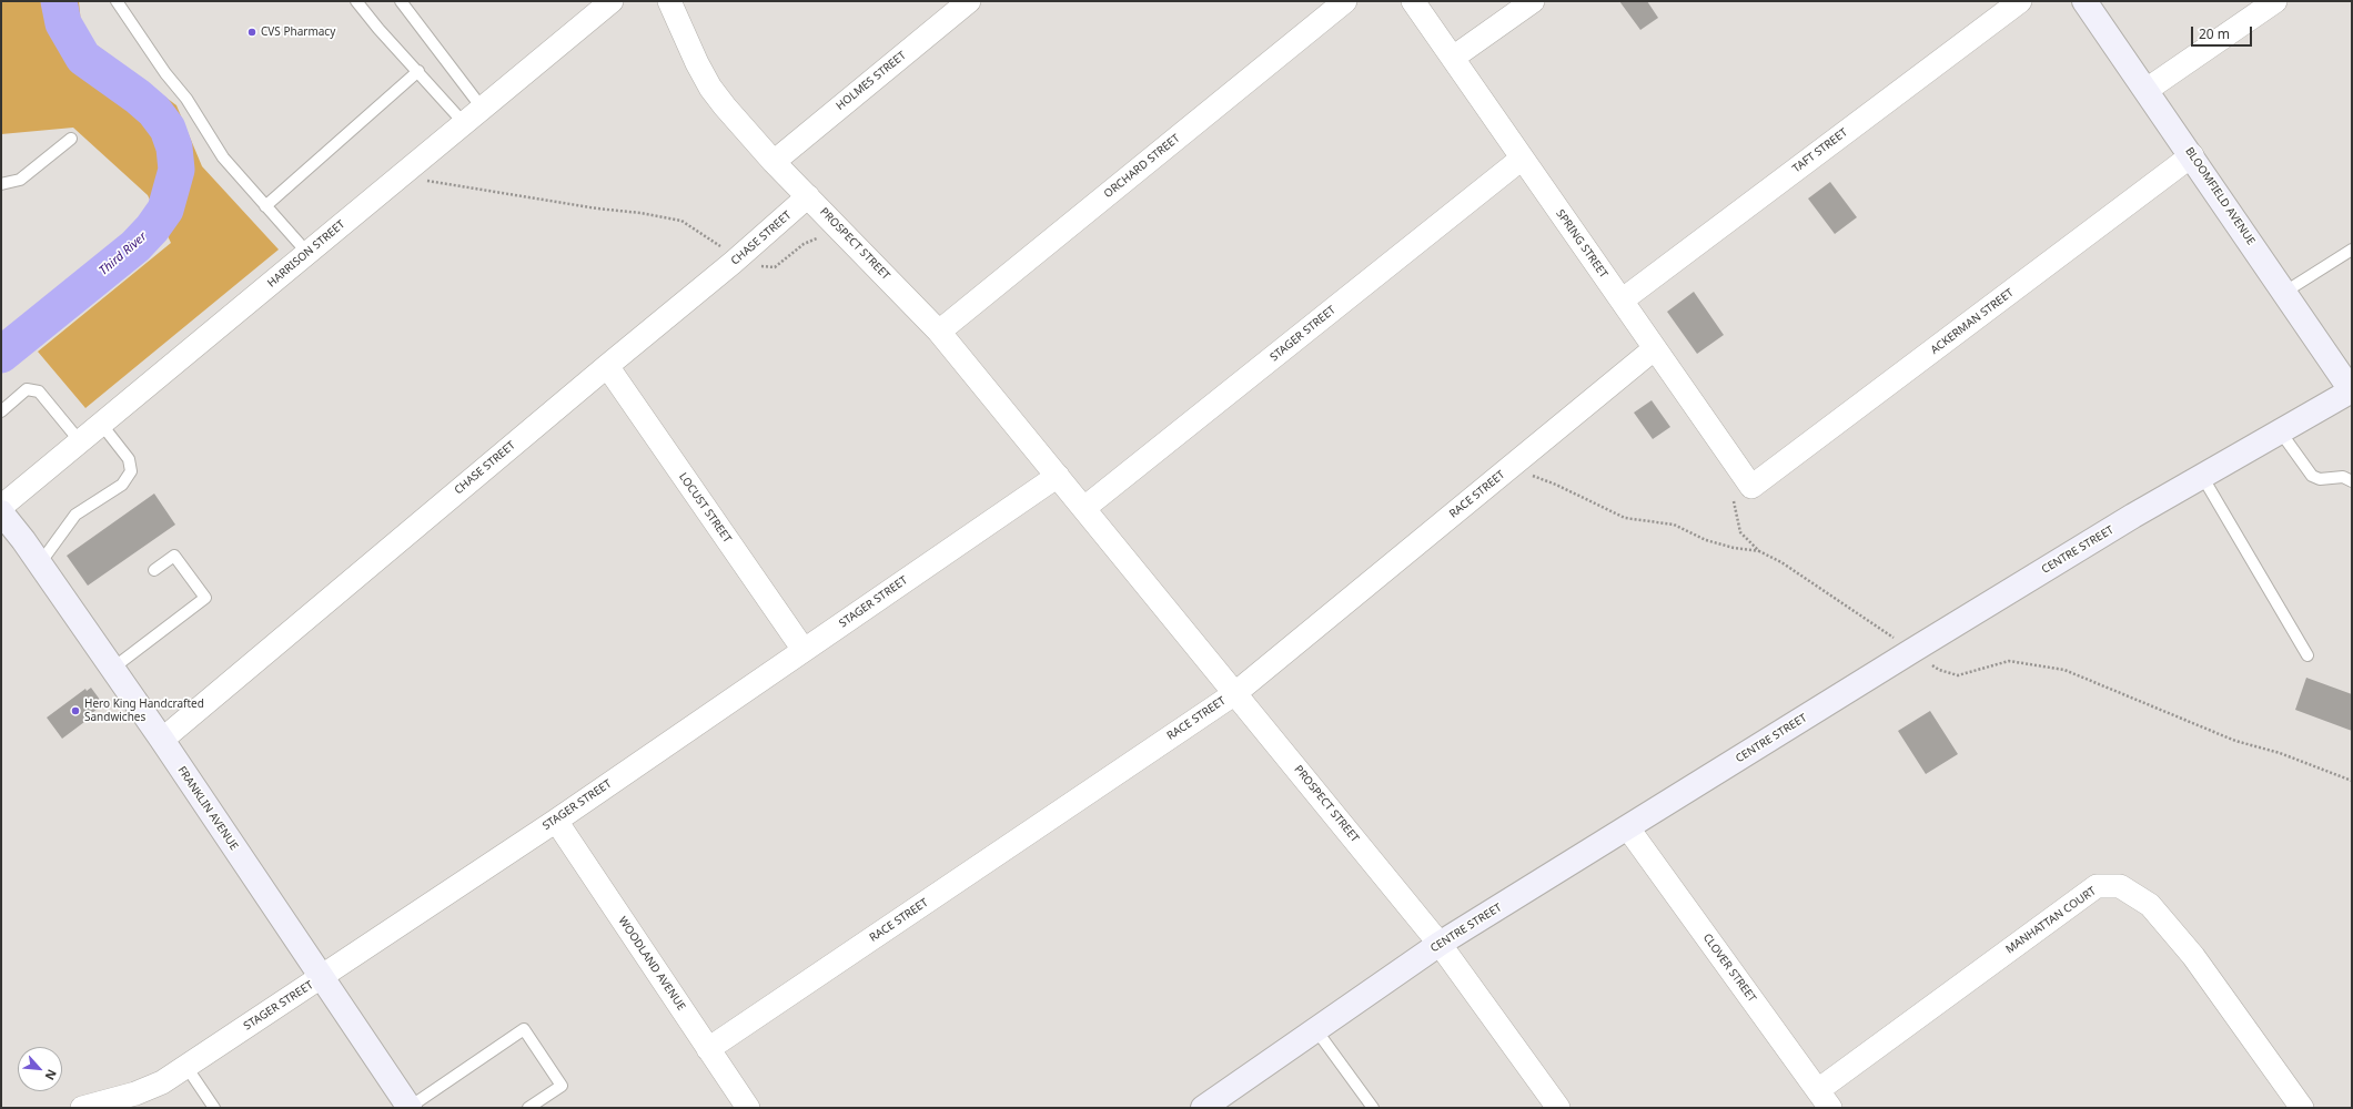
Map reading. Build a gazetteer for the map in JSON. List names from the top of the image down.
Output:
{
  "streets": {
    "street": [
      "HOLMES STREET",
      "TAFT STREET",
      "ORCHARD STREET",
      "BLOOMFIELD AVENUE",
      "CHASE STREET",
      "PROSPECT STREET",
      "SPRING STREET",
      "HARRISON STREET",
      "ACKERMAN STREET",
      "STAGER STREET",
      "RACE STREET",
      "LOCUST STREET",
      "CENTRE STREET",
      "FRANKLIN AVENUE",
      "MANHATTAN COURT",
      "WOODLAND AVENUE",
      "CLOVER STREET"
    ]
  },
  "crossings": [
    ["HOLMES STREET", "PROSPECT STREET"],
    ["TAFT STREET", "SPRING STREET"],
    ["ORCHARD STREET", "PROSPECT STREET"],
    ["BLOOMFIELD AVENUE", "ACKERMAN STREET"],
    ["BLOOMFIELD AVENUE", "CENTRE STREET"],
    ["CHASE STREET", "PROSPECT STREET"],
    ["CHASE STREET", "LOCUST STREET"],
    ["CHASE STREET", "FRANKLIN AVENUE"],
    ["PROSPECT STREET", "STAGER STREET"],
    ["PROSPECT STREET", "RACE STREET"],
    ["PROSPECT STREET", "CENTRE STREET"],
    ["SPRING STREET", "ACKERMAN STREET"],
    ["SPRING STREET", "STAGER STREET"],
    ["SPRING STREET", "RACE STREET"],
    ["STAGER STREET", "LOCUST STREET"],
    ["STAGER STREET", "FRANKLIN AVENUE"],
    ["STAGER STREET", "WOODLAND AVENUE"],
    ["RACE STREET", "WOODLAND AVENUE"],
    ["CENTRE STREET", "CLOVER STREET"],
    ["MANHATTAN COURT", "CLOVER STREET"]
  ],
  "water": ["Third River"],
  "places": ["CVS Pharmacy", "Hero King Handcrafted Sandwiches"],
  "scale_bar": "20 m",
  "north": "bottom right"
}
